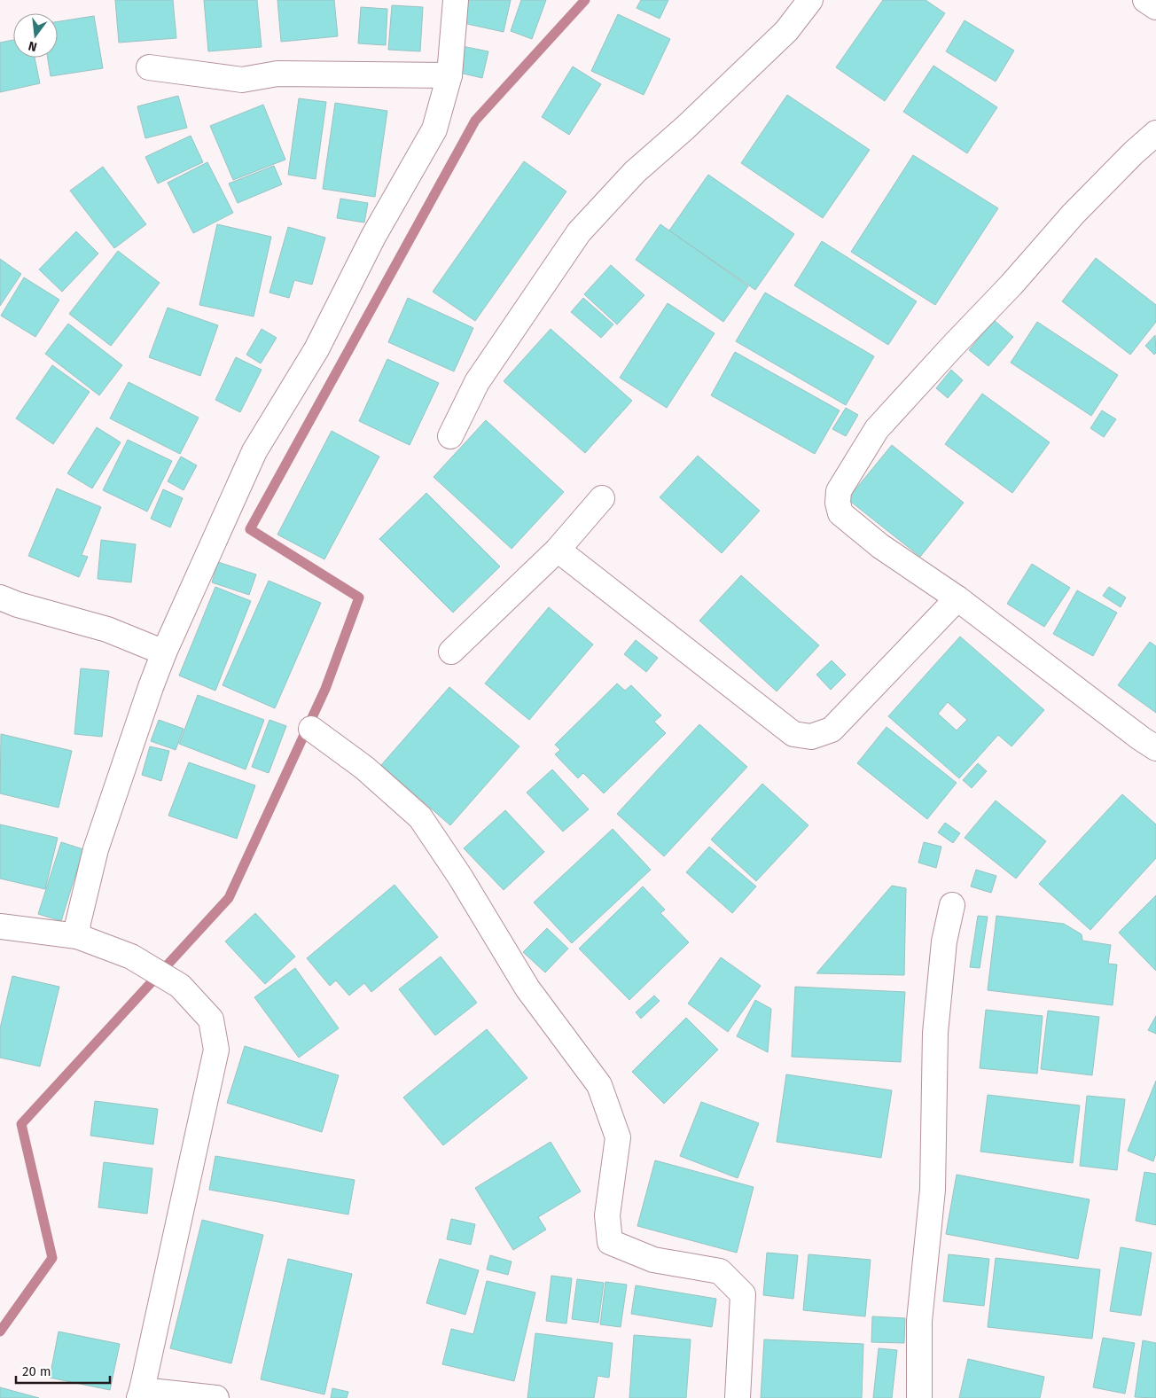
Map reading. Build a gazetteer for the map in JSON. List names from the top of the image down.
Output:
{
  "scale_bar": "20 m",
  "north": "bottom"
}
